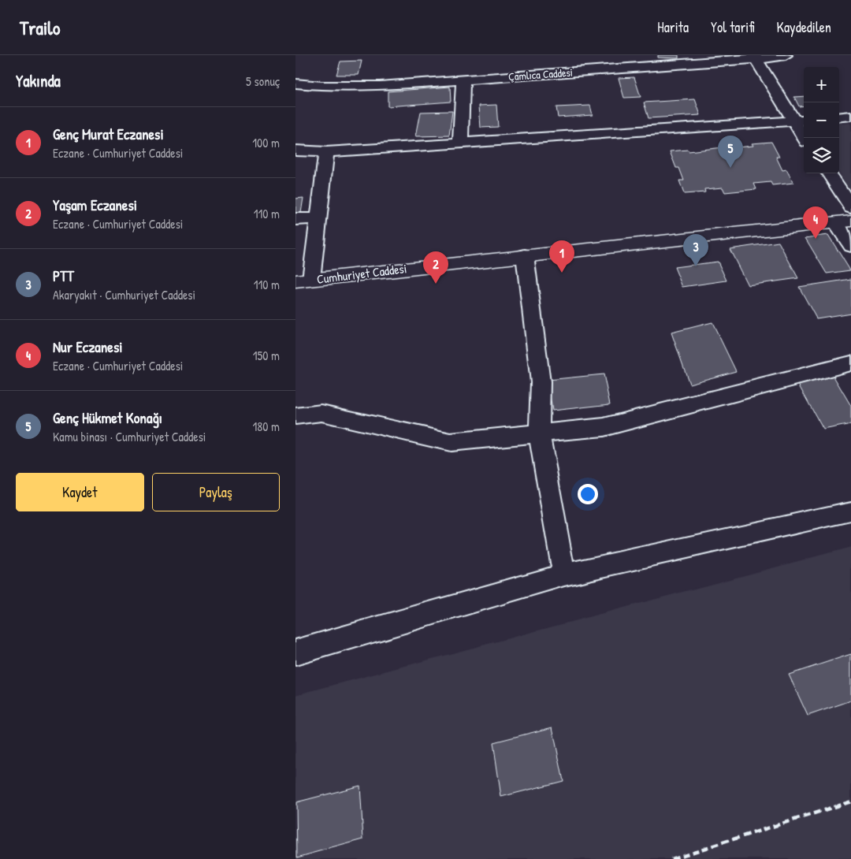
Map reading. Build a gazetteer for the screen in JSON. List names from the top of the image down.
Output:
{
  "streets": {
    "main road": ["Cumhuriyet Caddesi"],
    "street": ["Çamlıca Caddesi"]
  },
  "page": {
    "header": "Trailo",
    "nav": ["Harita", "Yol tarifi", "Kaydedilen"],
    "heading": ["Yakında", "5 sonuç"],
    "map_buttons": ["+", "−"],
    "list": [
      {
        "mark": "1",
        "name": "Genç Murat Eczanesi",
        "note": "Eczane · Cumhuriyet Caddesi",
        "value": "100 m"
      },
      {
        "mark": "2",
        "name": "Yaşam Eczanesi",
        "note": "Eczane · Cumhuriyet Caddesi",
        "value": "110 m"
      },
      {
        "mark": "3",
        "name": "PTT",
        "note": "Akaryakıt · Cumhuriyet Caddesi",
        "value": "110 m"
      },
      {
        "mark": "4",
        "name": "Nur Eczanesi",
        "note": "Eczane · Cumhuriyet Caddesi",
        "value": "150 m"
      },
      {
        "mark": "5",
        "name": "Genç Hükmet Konağı",
        "note": "Kamu binası · Cumhuriyet Caddesi",
        "value": "180 m"
      }
    ],
    "pins": [
      "5",
      "4",
      "3",
      "1",
      "2"
    ],
    "buttons": ["Kaydet", "Paylaş"]
  }
}
